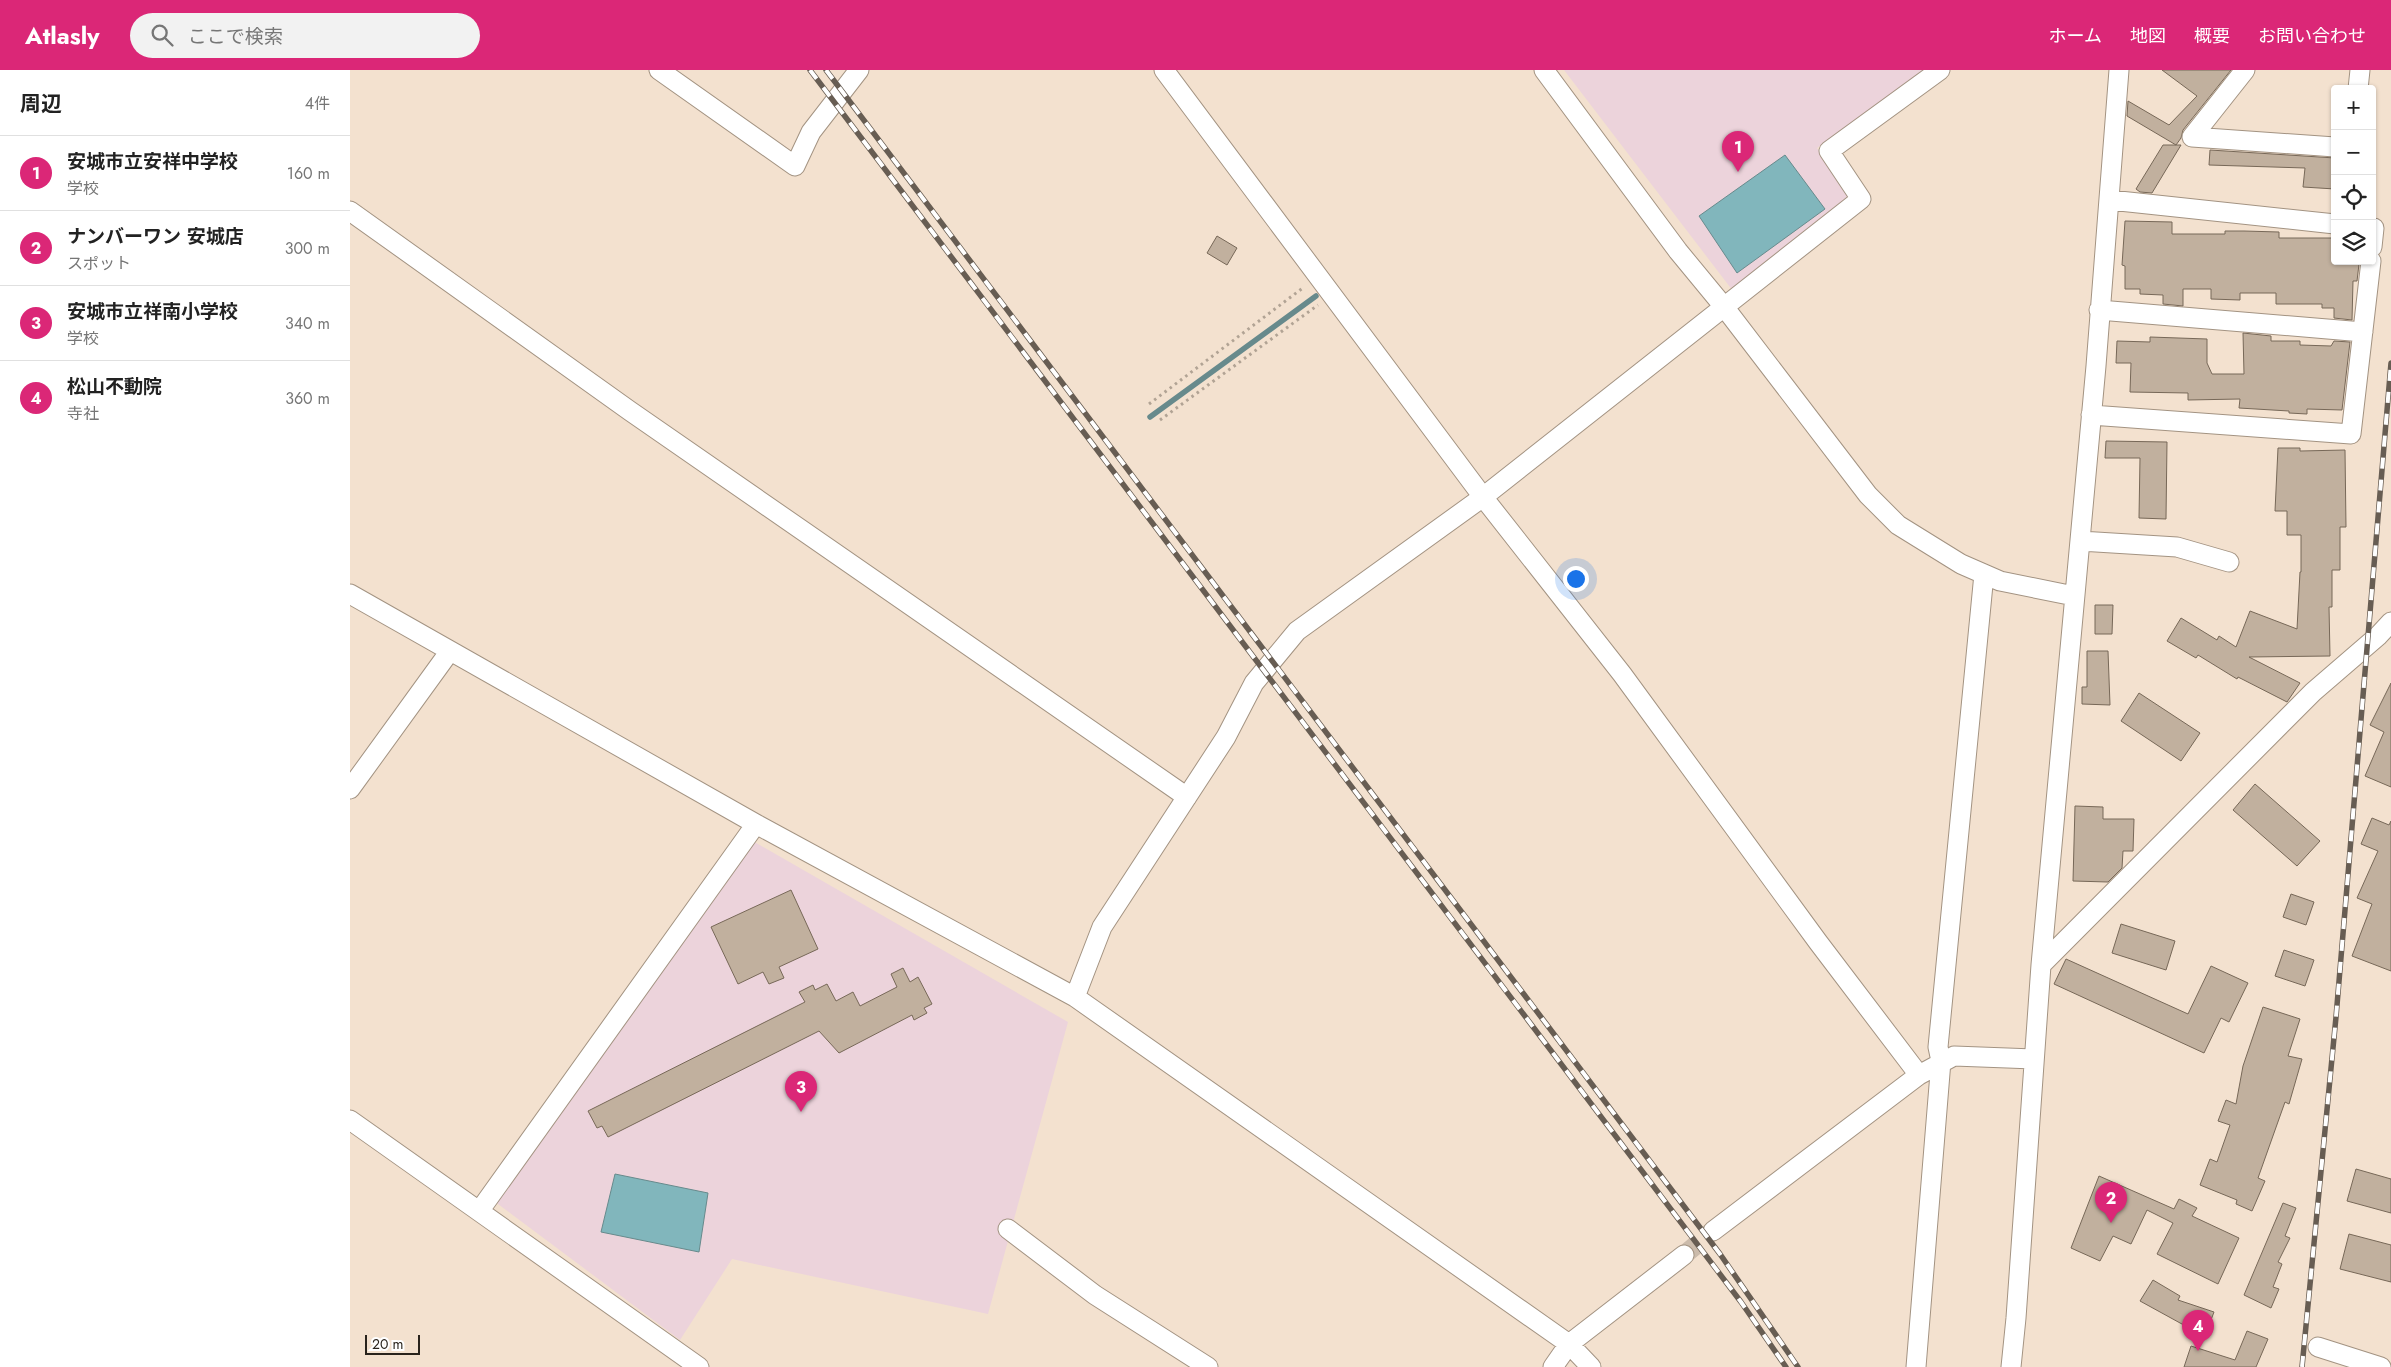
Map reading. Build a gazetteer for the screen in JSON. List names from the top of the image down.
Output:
{
  "scale_bar": "20 m",
  "page": {
    "header": "Atlasly",
    "search": "ここで検索",
    "nav": [
      "ホーム",
      "地図",
      "概要",
      "お問い合わせ"
    ],
    "heading": ["周辺", "4件"],
    "map_buttons": ["+", "−"],
    "pins": [
      "1",
      "3",
      "2",
      "4"
    ],
    "list": [
      {
        "mark": "1",
        "name": "安城市立安祥中学校",
        "note": "学校",
        "value": "160 m"
      },
      {
        "mark": "2",
        "name": "ナンバーワン 安城店",
        "note": "スポット",
        "value": "300 m"
      },
      {
        "mark": "3",
        "name": "安城市立祥南小学校",
        "note": "学校",
        "value": "340 m"
      },
      {
        "mark": "4",
        "name": "松山不動院",
        "note": "寺社",
        "value": "360 m"
      }
    ],
    "scale": "20 m"
  }
}
